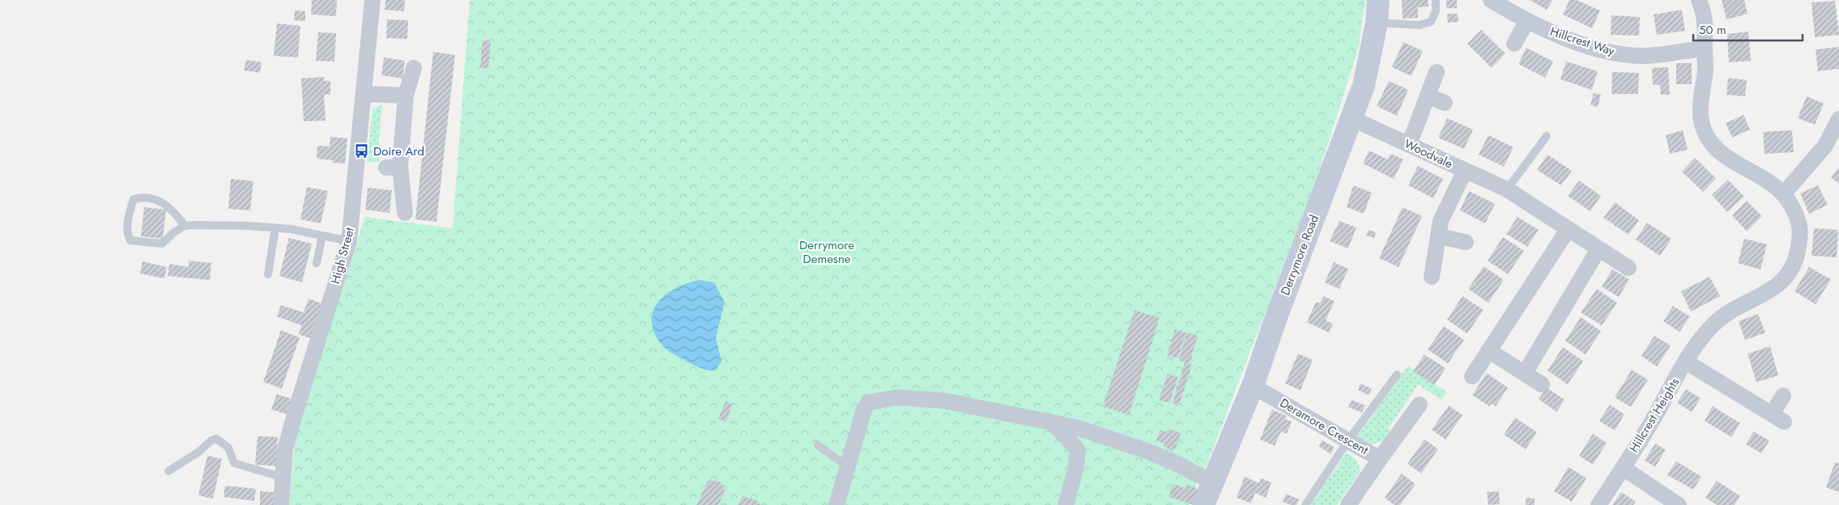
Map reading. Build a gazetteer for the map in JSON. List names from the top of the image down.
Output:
{
  "streets": {
    "main road": ["Derrymore Road"],
    "street": [
      "Hillcrest Way",
      "Woodvale",
      "High Street",
      "Hillcrest Heights",
      "Deramore Crescent"
    ]
  },
  "crossings": [
    ["Hillcrest Way", "Hillcrest Heights"],
    ["Woodvale", "Derrymore Road"],
    ["Derrymore Road", "Deramore Crescent"]
  ],
  "parks": ["Derrymore Demesne"],
  "places": {
    "bus stop": ["Doire Ard"]
  },
  "scale_bar": "50 m"
}
